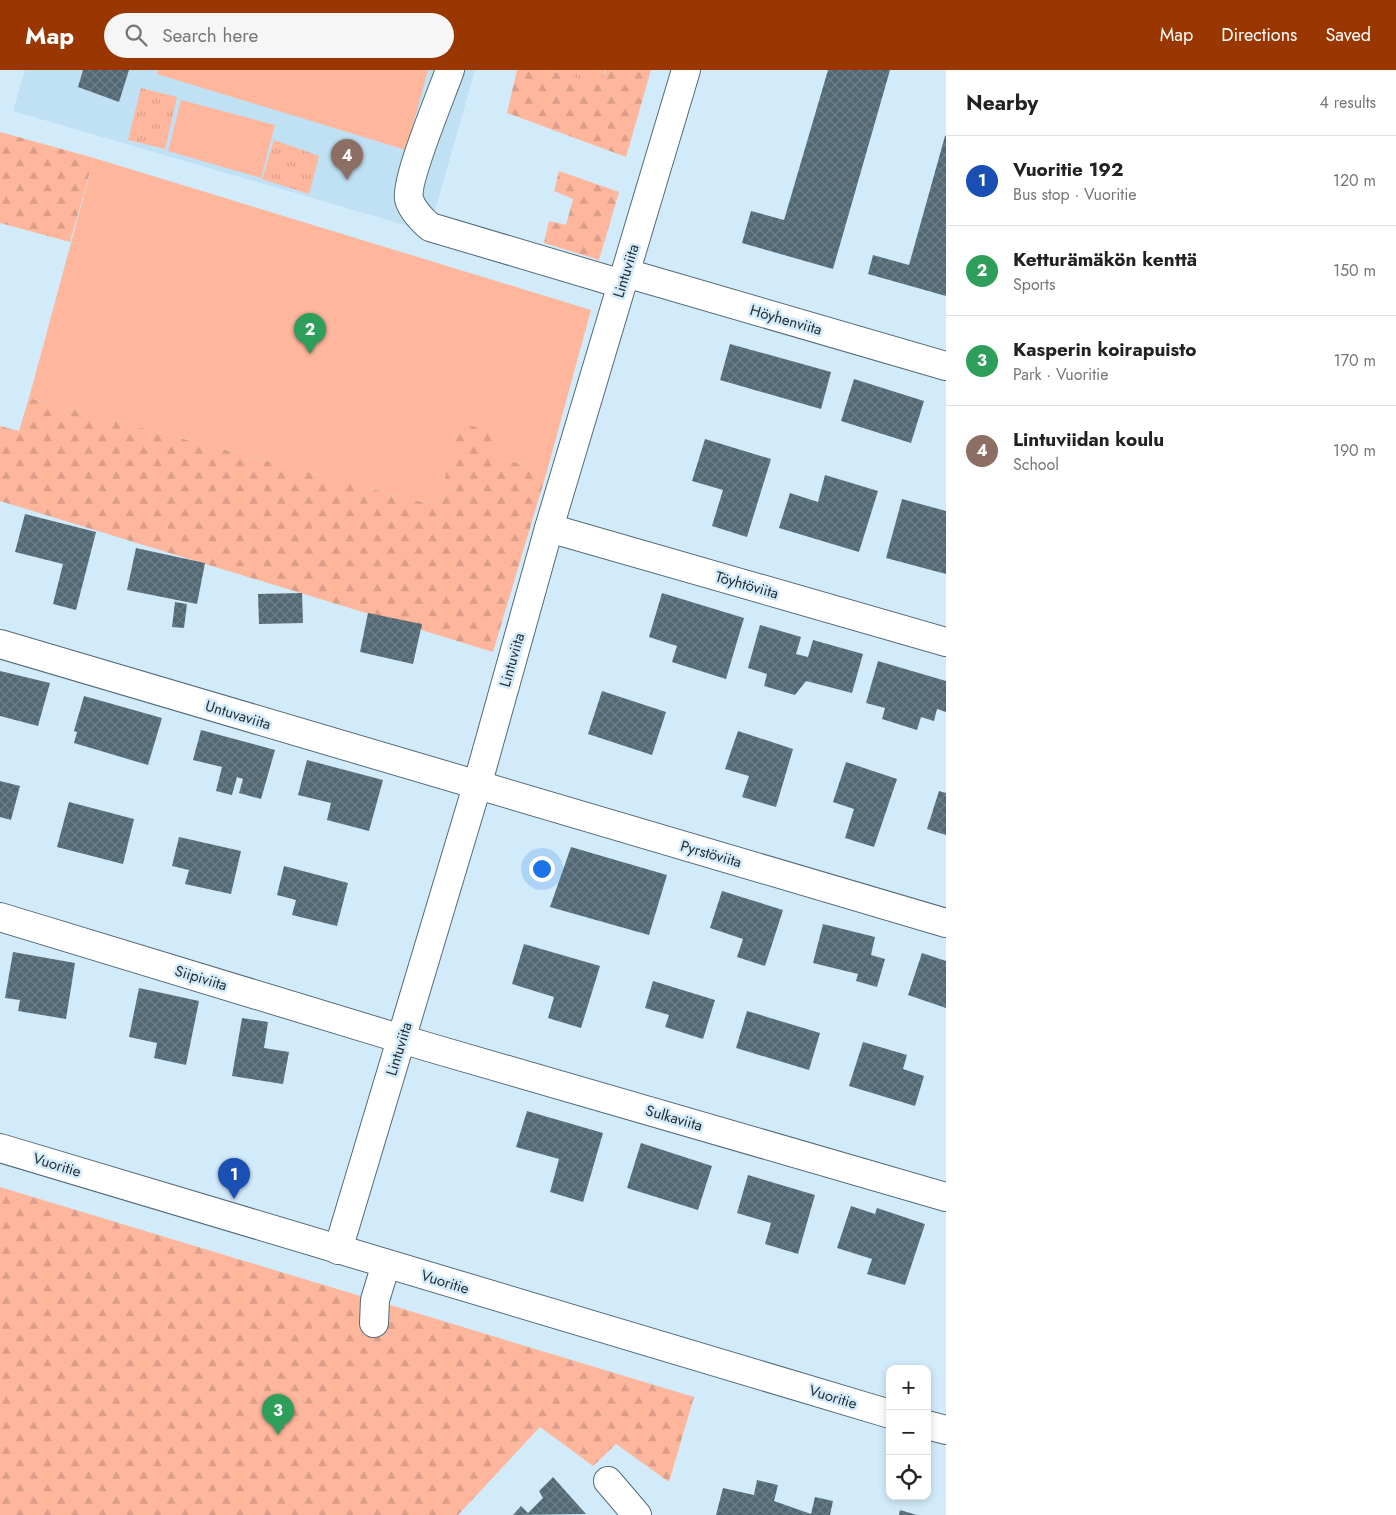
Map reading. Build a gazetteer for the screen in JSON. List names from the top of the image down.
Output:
{
  "streets": {
    "street": [
      "Lintuviita",
      "Höyhenviita",
      "Töyhtöviita",
      "Untuvaviita",
      "Pyrstöviita",
      "Siipiviita",
      "Sulkaviita",
      "Vuoritie"
    ]
  },
  "crossings": [
    ["Lintuviita", "Höyhenviita"],
    ["Lintuviita", "Töyhtöviita"],
    ["Lintuviita", "Untuvaviita"],
    ["Lintuviita", "Pyrstöviita"],
    ["Lintuviita", "Siipiviita"],
    ["Lintuviita", "Sulkaviita"],
    ["Lintuviita", "Vuoritie"],
    ["Untuvaviita", "Pyrstöviita"],
    ["Siipiviita", "Sulkaviita"]
  ],
  "page": {
    "header": "Map",
    "search": "Search here",
    "nav": ["Map", "Directions", "Saved"],
    "heading": ["Nearby", "4 results"],
    "list": [
      {
        "mark": "1",
        "name": "Vuoritie 192",
        "note": "Bus stop · Vuoritie",
        "value": "120 m"
      },
      {
        "mark": "2",
        "name": "Ketturämäkön kenttä",
        "note": "Sports",
        "value": "150 m"
      },
      {
        "mark": "3",
        "name": "Kasperin koirapuisto",
        "note": "Park · Vuoritie",
        "value": "170 m"
      },
      {
        "mark": "4",
        "name": "Lintuviidan koulu",
        "note": "School",
        "value": "190 m"
      }
    ],
    "pins": [
      "4",
      "2",
      "1",
      "3"
    ],
    "map_buttons": ["+", "−"]
  }
}
